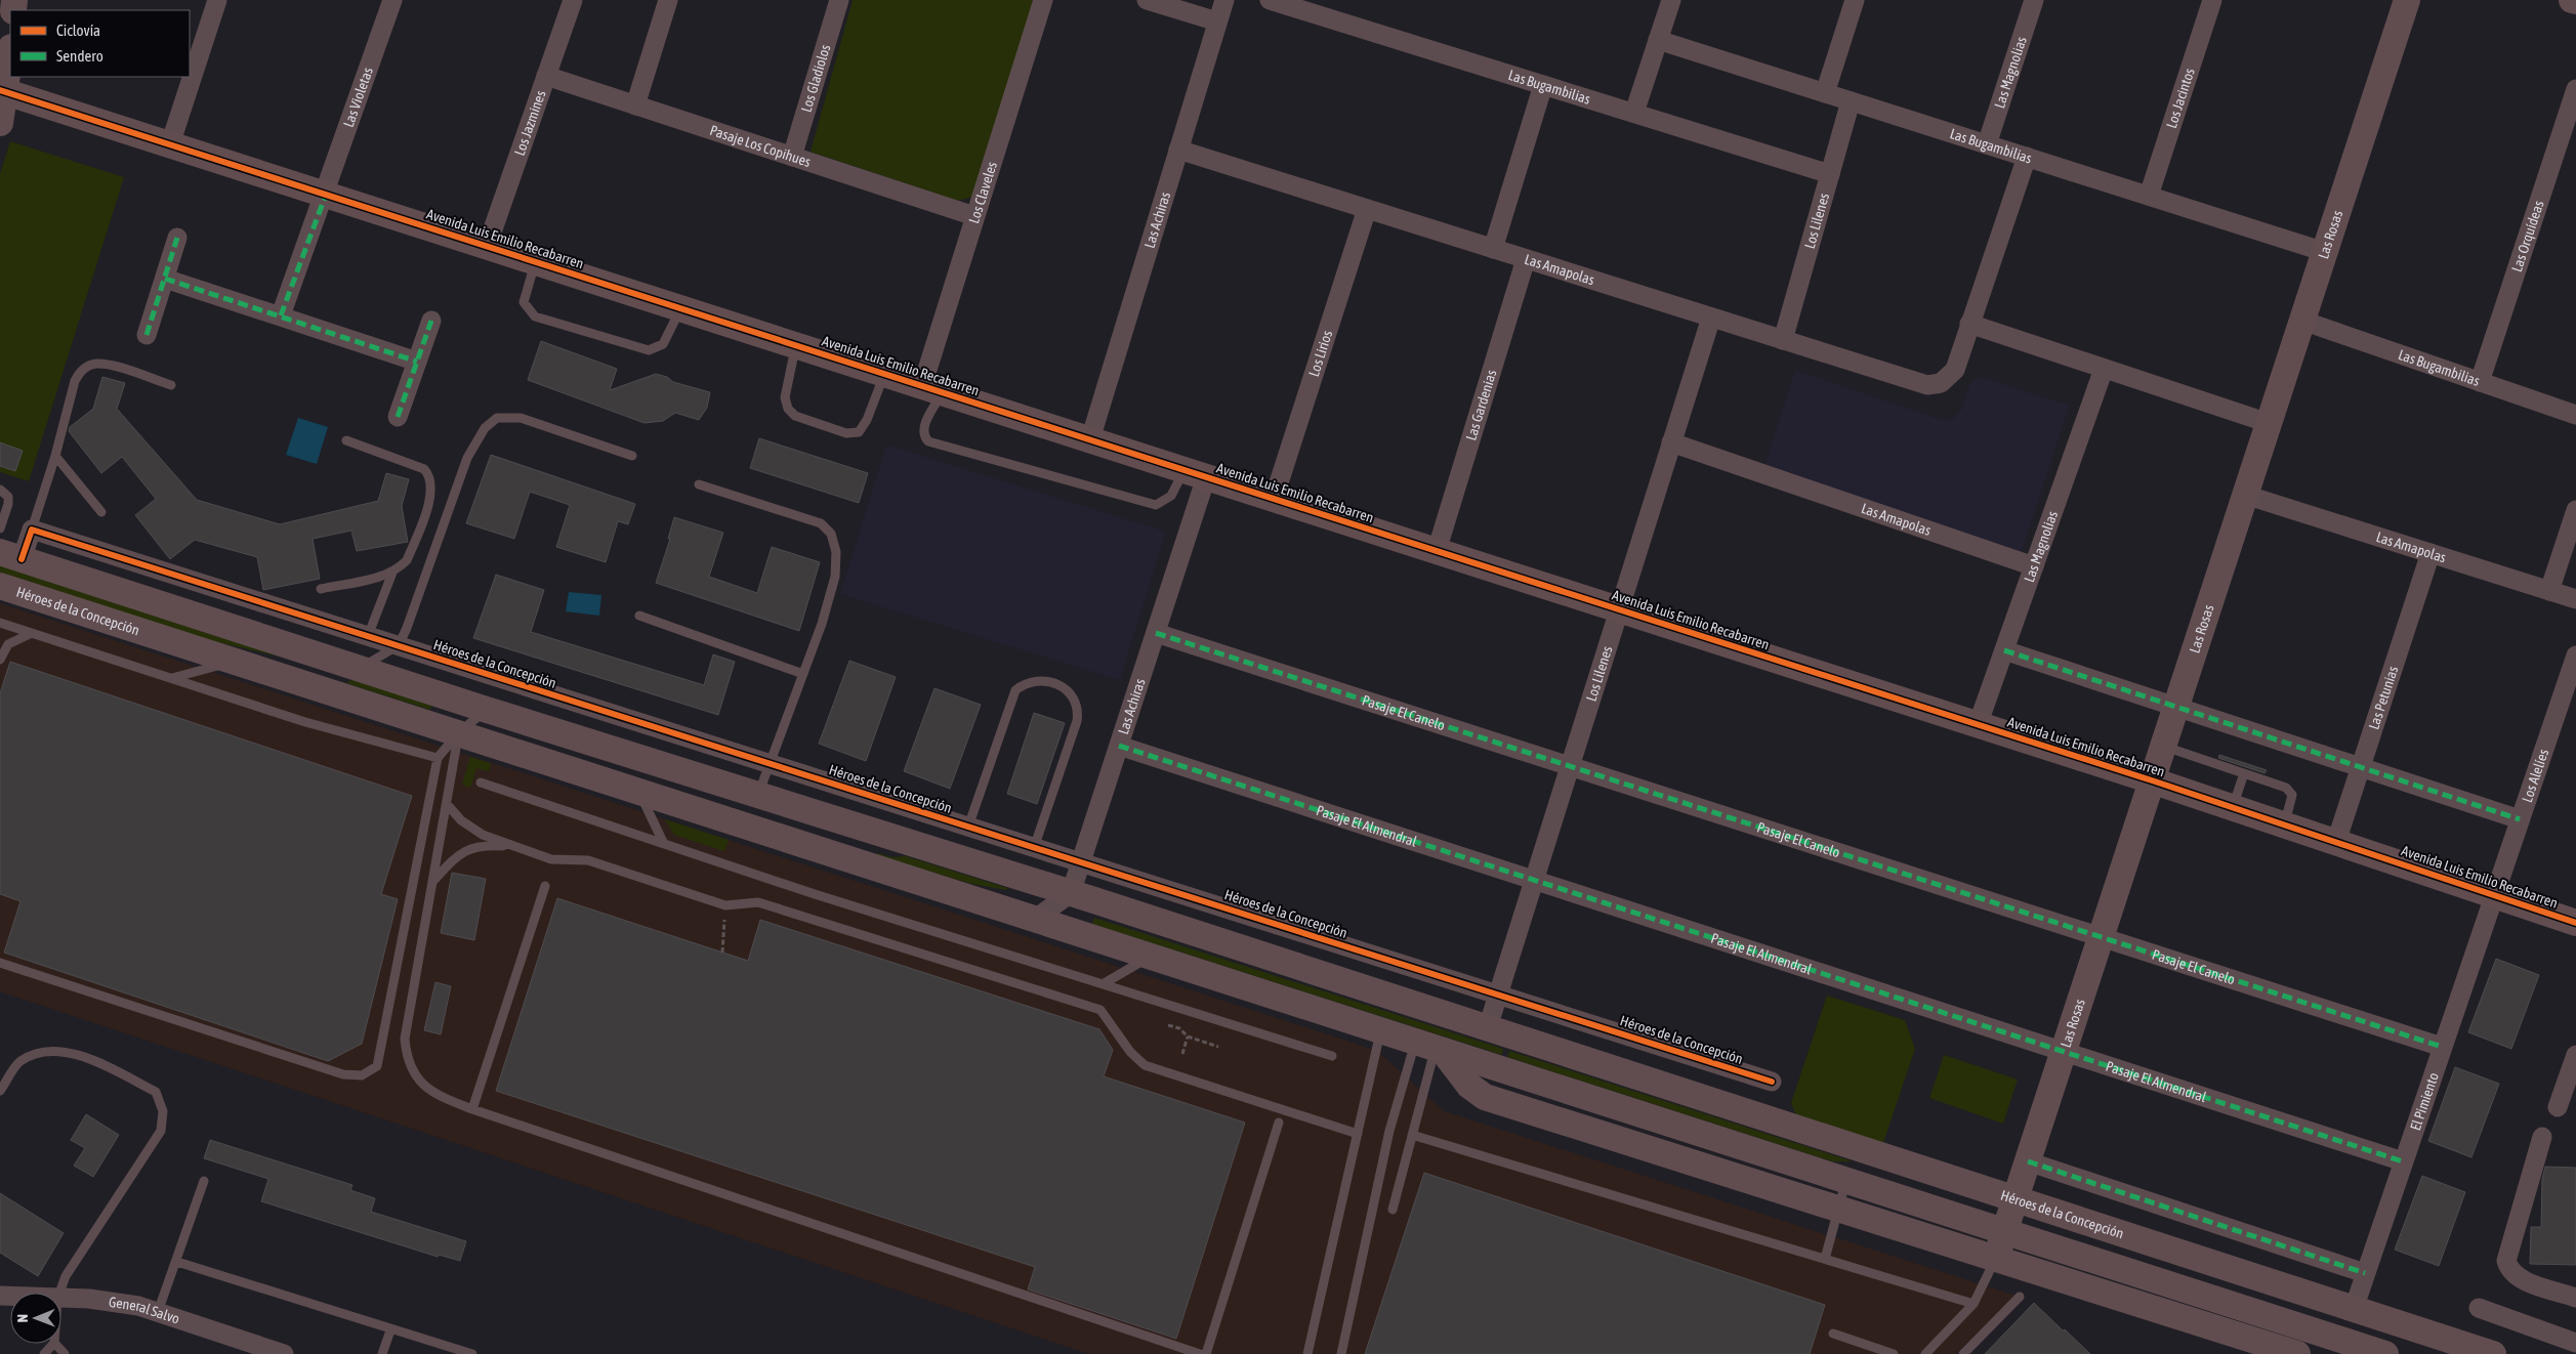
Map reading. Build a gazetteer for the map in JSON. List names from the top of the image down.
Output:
{
  "streets": {
    "main road": ["Las Rosas", "Avenida Luis Emilio Recabarren", "Héroes de la Concepción"],
    "street": [
      "Las Magnolias",
      "Los Gladiolos",
      "Las Bugambilias",
      "Las Violetas",
      "Los Jacintos",
      "Los Jazmines",
      "Pasaje Los Copihues",
      "Los Claveles",
      "Las Achiras",
      "Los Lilenes",
      "Las Orquídeas",
      "Las Amapolas",
      "Los Lirios",
      "Las Gardenias",
      "Las Petunias",
      "Pasaje El Canelo",
      "Los Alelíes",
      "Pasaje El Almendral",
      "El Pimiento",
      "General Salvo"
    ]
  },
  "crossings": [
    ["Las Magnolias", "Las Bugambilias"],
    ["Las Magnolias", "Avenida Luis Emilio Recabarren"],
    ["Las Magnolias", "Las Amapolas"],
    ["Los Gladiolos", "Pasaje Los Copihues"],
    ["Las Bugambilias", "Los Jacintos"],
    ["Las Bugambilias", "Los Lilenes"],
    ["Las Bugambilias", "Las Rosas"],
    ["Las Bugambilias", "Las Orquídeas"],
    ["Las Violetas", "Avenida Luis Emilio Recabarren"],
    ["Los Jazmines", "Pasaje Los Copihues"],
    ["Los Jazmines", "Avenida Luis Emilio Recabarren"],
    ["Pasaje Los Copihues", "Los Claveles"],
    ["Los Claveles", "Avenida Luis Emilio Recabarren"],
    ["Las Achiras", "Avenida Luis Emilio Recabarren"],
    ["Las Achiras", "Las Amapolas"],
    ["Las Achiras", "Héroes de la Concepción"],
    ["Las Achiras", "Pasaje El Canelo"],
    ["Las Achiras", "Pasaje El Almendral"],
    ["Los Lilenes", "Avenida Luis Emilio Recabarren"],
    ["Los Lilenes", "Las Amapolas"],
    ["Los Lilenes", "Héroes de la Concepción"],
    ["Los Lilenes", "Pasaje El Canelo"],
    ["Los Lilenes", "Pasaje El Almendral"],
    ["Las Rosas", "Avenida Luis Emilio Recabarren"],
    ["Las Rosas", "Las Amapolas"],
    ["Las Rosas", "Héroes de la Concepción"],
    ["Las Rosas", "Pasaje El Canelo"],
    ["Las Rosas", "Pasaje El Almendral"],
    ["Avenida Luis Emilio Recabarren", "Los Lirios"],
    ["Avenida Luis Emilio Recabarren", "Las Gardenias"],
    ["Avenida Luis Emilio Recabarren", "Las Petunias"],
    ["Avenida Luis Emilio Recabarren", "Los Alelíes"],
    ["Avenida Luis Emilio Recabarren", "El Pimiento"],
    ["Las Amapolas", "Los Lirios"],
    ["Las Amapolas", "Las Gardenias"],
    ["Las Amapolas", "Las Petunias"],
    ["Héroes de la Concepción", "El Pimiento"],
    ["Pasaje El Canelo", "El Pimiento"],
    ["Los Alelíes", "El Pimiento"],
    ["Pasaje El Almendral", "El Pimiento"]
  ],
  "legend": ["Ciclovía", "Sendero"],
  "north": "left"
}
